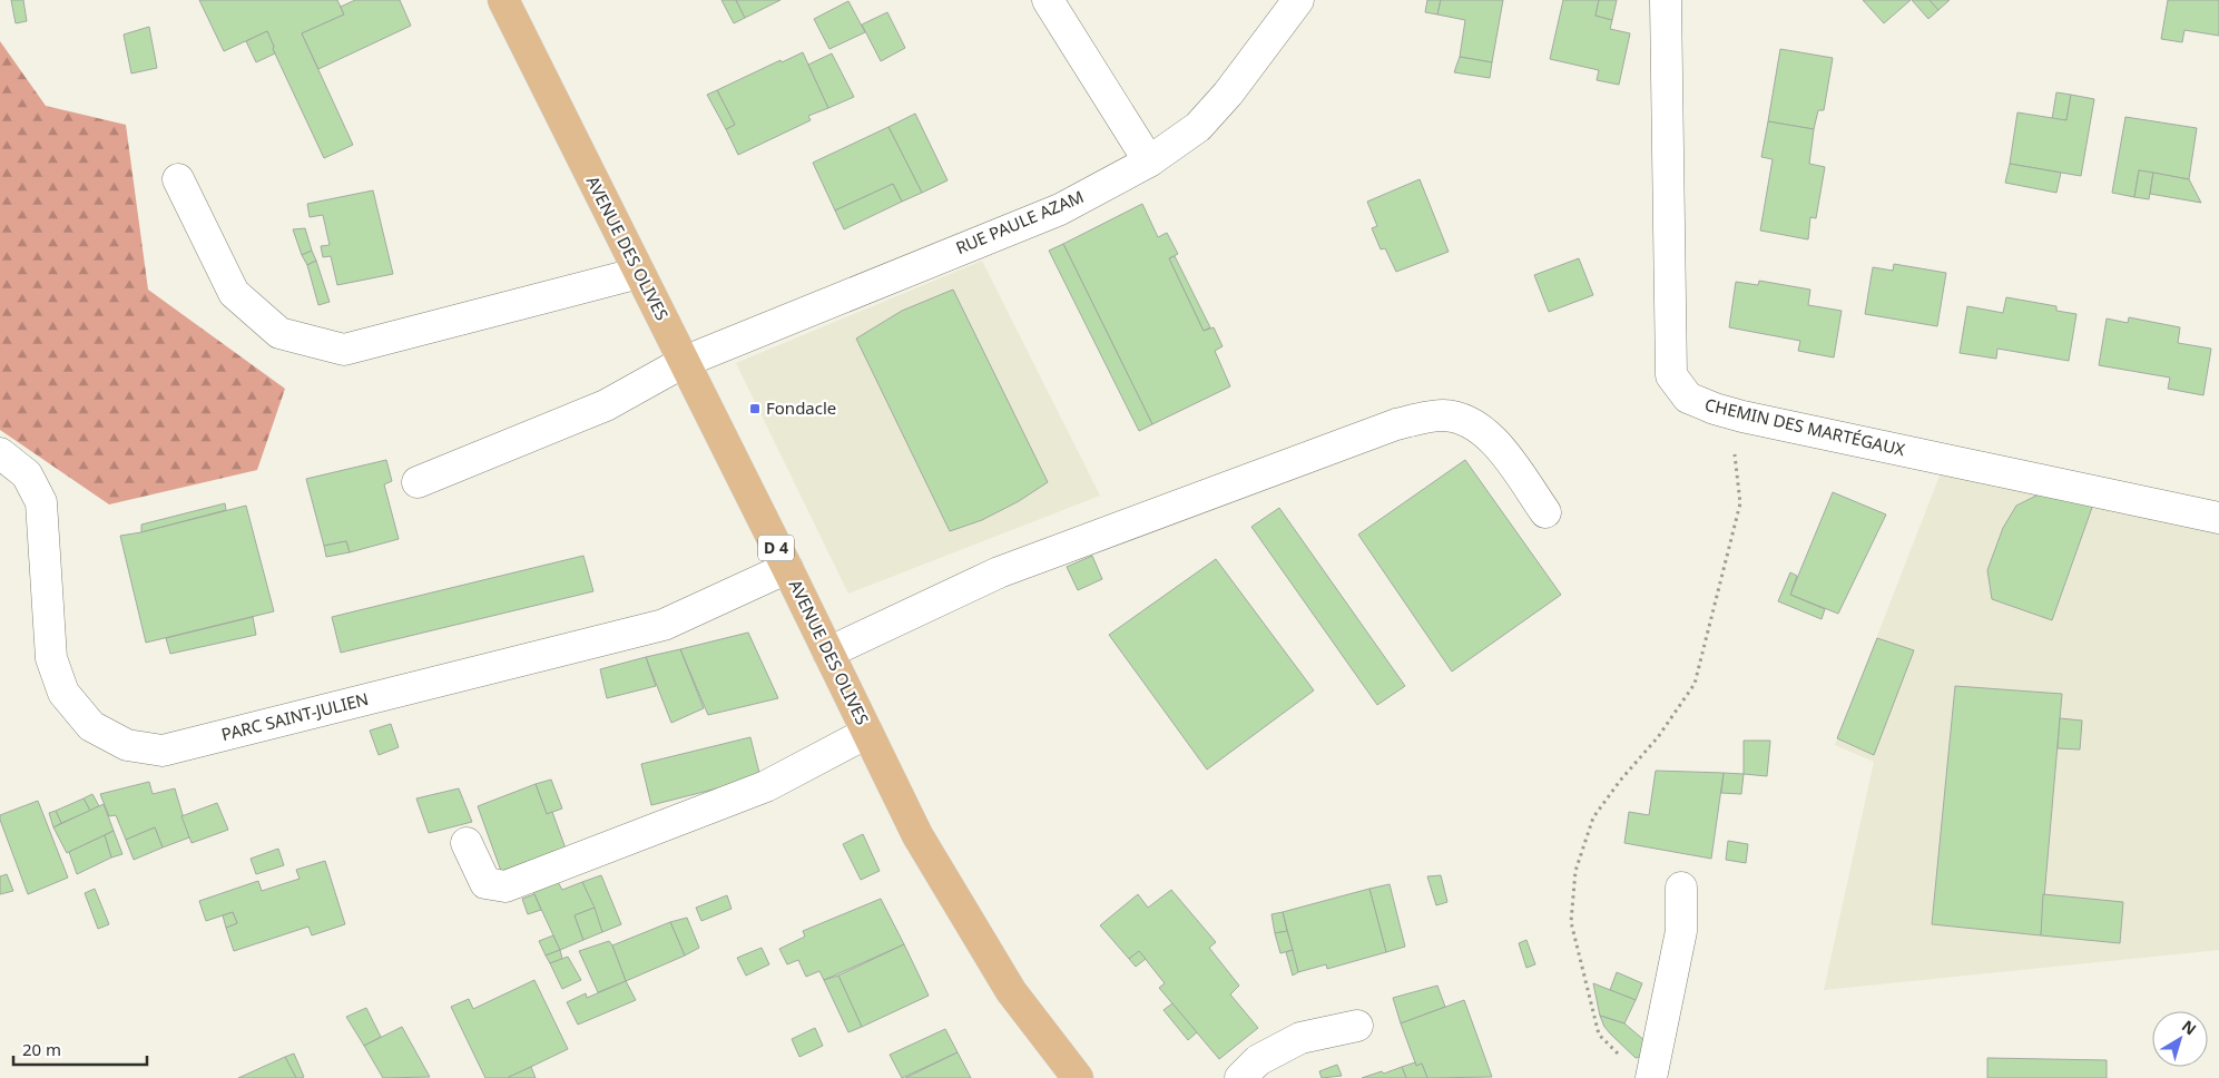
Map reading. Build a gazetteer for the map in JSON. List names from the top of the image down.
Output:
{
  "streets": {
    "main road": ["AVENUE DES OLIVES", "D 4"],
    "street": ["RUE PAULE AZAM", "CHEMIN DES MARTÉGAUX", "PARC SAINT-JULIEN"]
  },
  "crossings": [
    ["RUE PAULE AZAM", "AVENUE DES OLIVES"],
    ["AVENUE DES OLIVES", "PARC SAINT-JULIEN"]
  ],
  "places": {
    "transit": ["Fondacle"]
  },
  "scale_bar": "20 m",
  "north": "top right"
}
